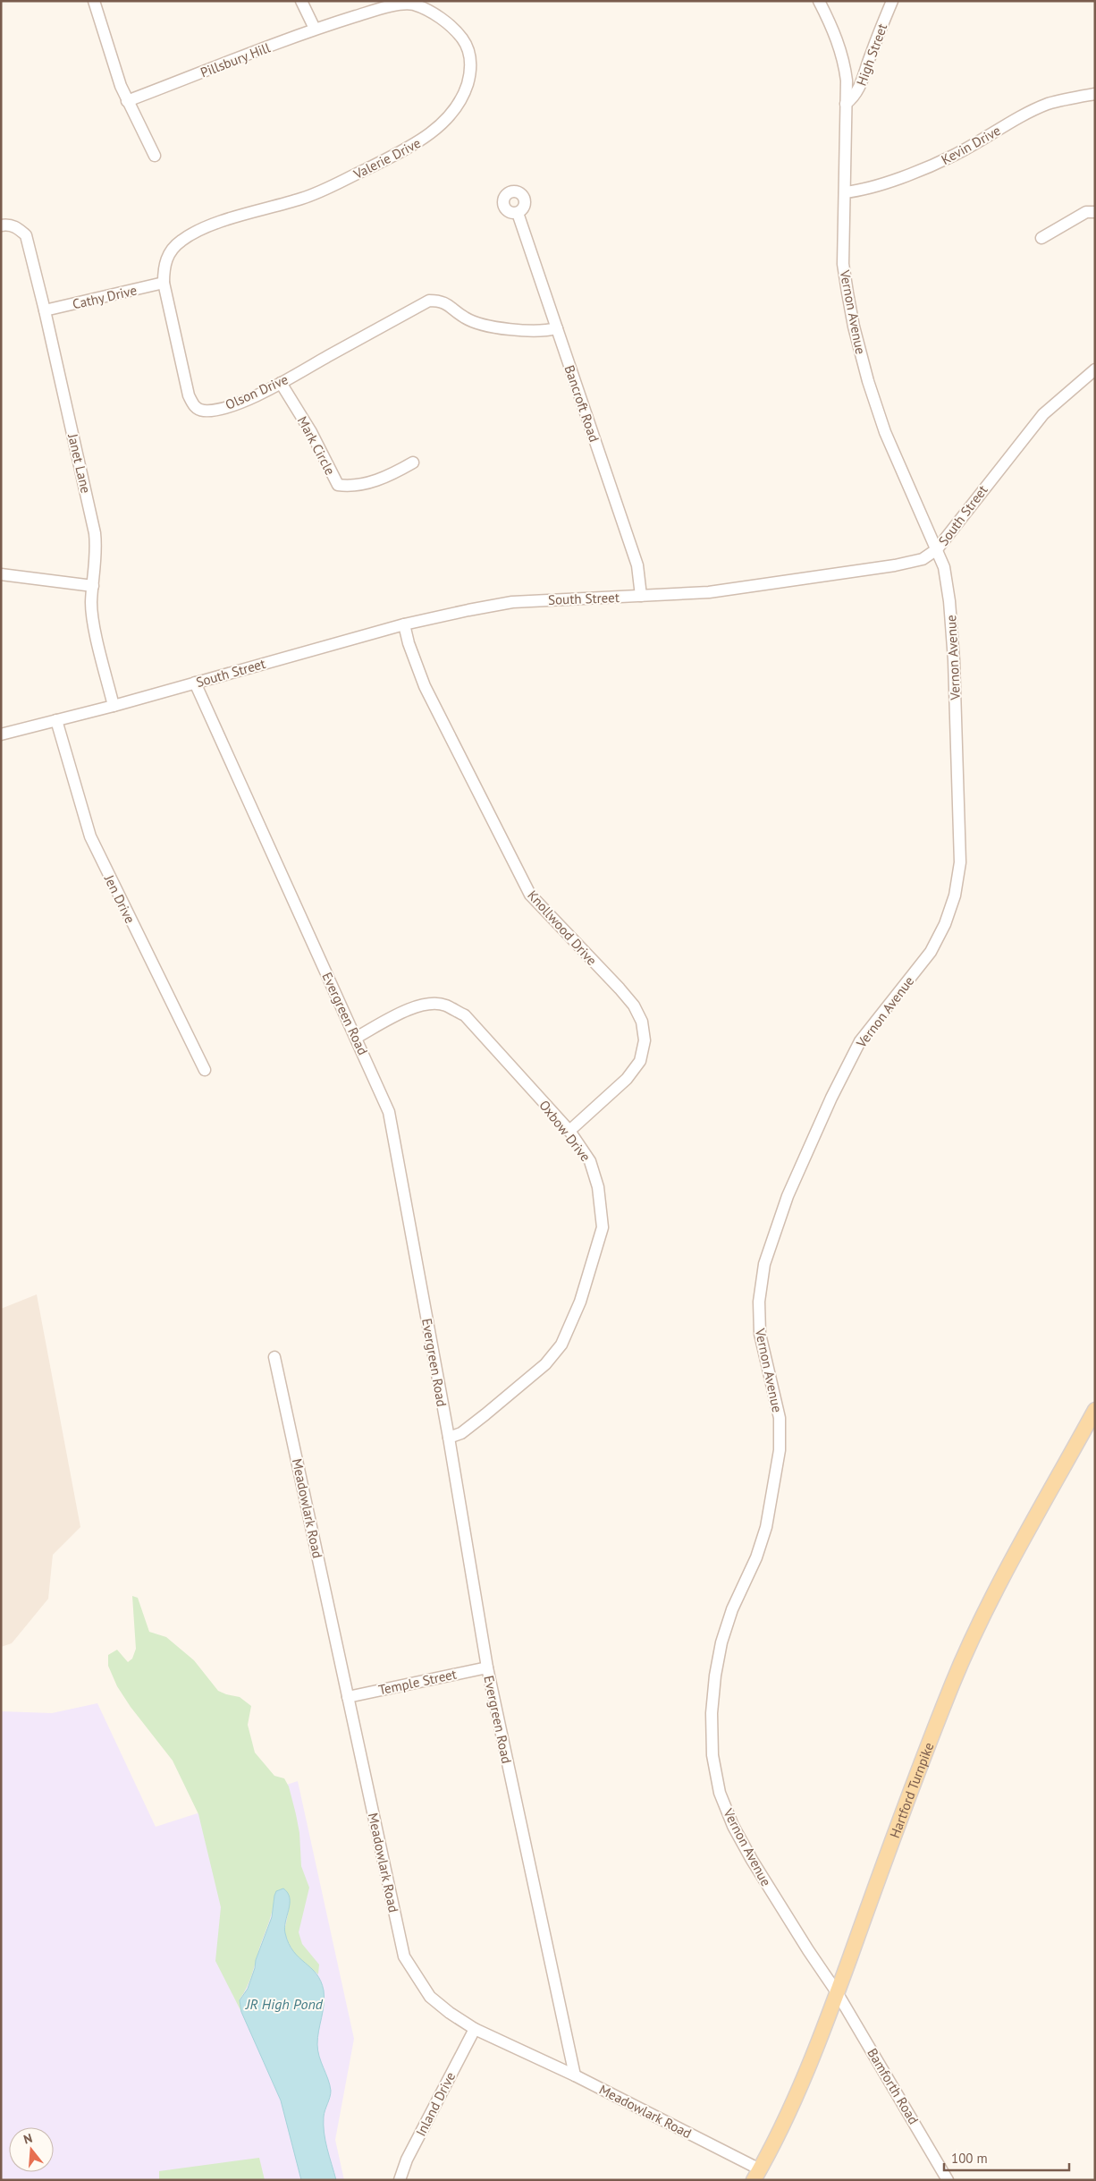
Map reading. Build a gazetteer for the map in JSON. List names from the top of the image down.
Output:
{
  "streets": {
    "main road": ["Hartford Turnpike"],
    "street": [
      "High Street",
      "Pillsbury Hill",
      "Kevin Drive",
      "Valerie Drive",
      "Cathy Drive",
      "Vernon Avenue",
      "Olson Drive",
      "Bancroft Road",
      "Mark Circle",
      "Janet Lane",
      "South Street",
      "Jen Drive",
      "Knollwood Drive",
      "Evergreen Road",
      "Oxbow Drive",
      "Meadowlark Road",
      "Temple Street",
      "Bamforth Road",
      "Inland Drive"
    ]
  },
  "crossings": [
    ["High Street", "Vernon Avenue"],
    ["Pillsbury Hill", "Valerie Drive"],
    ["Kevin Drive", "Vernon Avenue"],
    ["Valerie Drive", "Cathy Drive"],
    ["Valerie Drive", "Olson Drive"],
    ["Cathy Drive", "Olson Drive"],
    ["Cathy Drive", "Janet Lane"],
    ["Vernon Avenue", "South Street"],
    ["Vernon Avenue", "Hartford Turnpike"],
    ["Vernon Avenue", "Bamforth Road"],
    ["Olson Drive", "Bancroft Road"],
    ["Olson Drive", "Mark Circle"],
    ["Bancroft Road", "South Street"],
    ["Janet Lane", "South Street"],
    ["South Street", "Jen Drive"],
    ["South Street", "Knollwood Drive"],
    ["South Street", "Evergreen Road"],
    ["Knollwood Drive", "Oxbow Drive"],
    ["Evergreen Road", "Oxbow Drive"],
    ["Evergreen Road", "Meadowlark Road"],
    ["Evergreen Road", "Temple Street"],
    ["Meadowlark Road", "Temple Street"],
    ["Meadowlark Road", "Hartford Turnpike"],
    ["Meadowlark Road", "Inland Drive"],
    ["Hartford Turnpike", "Bamforth Road"]
  ],
  "water": ["JR High Pond"],
  "scale_bar": "100 m",
  "north": "top"
}
